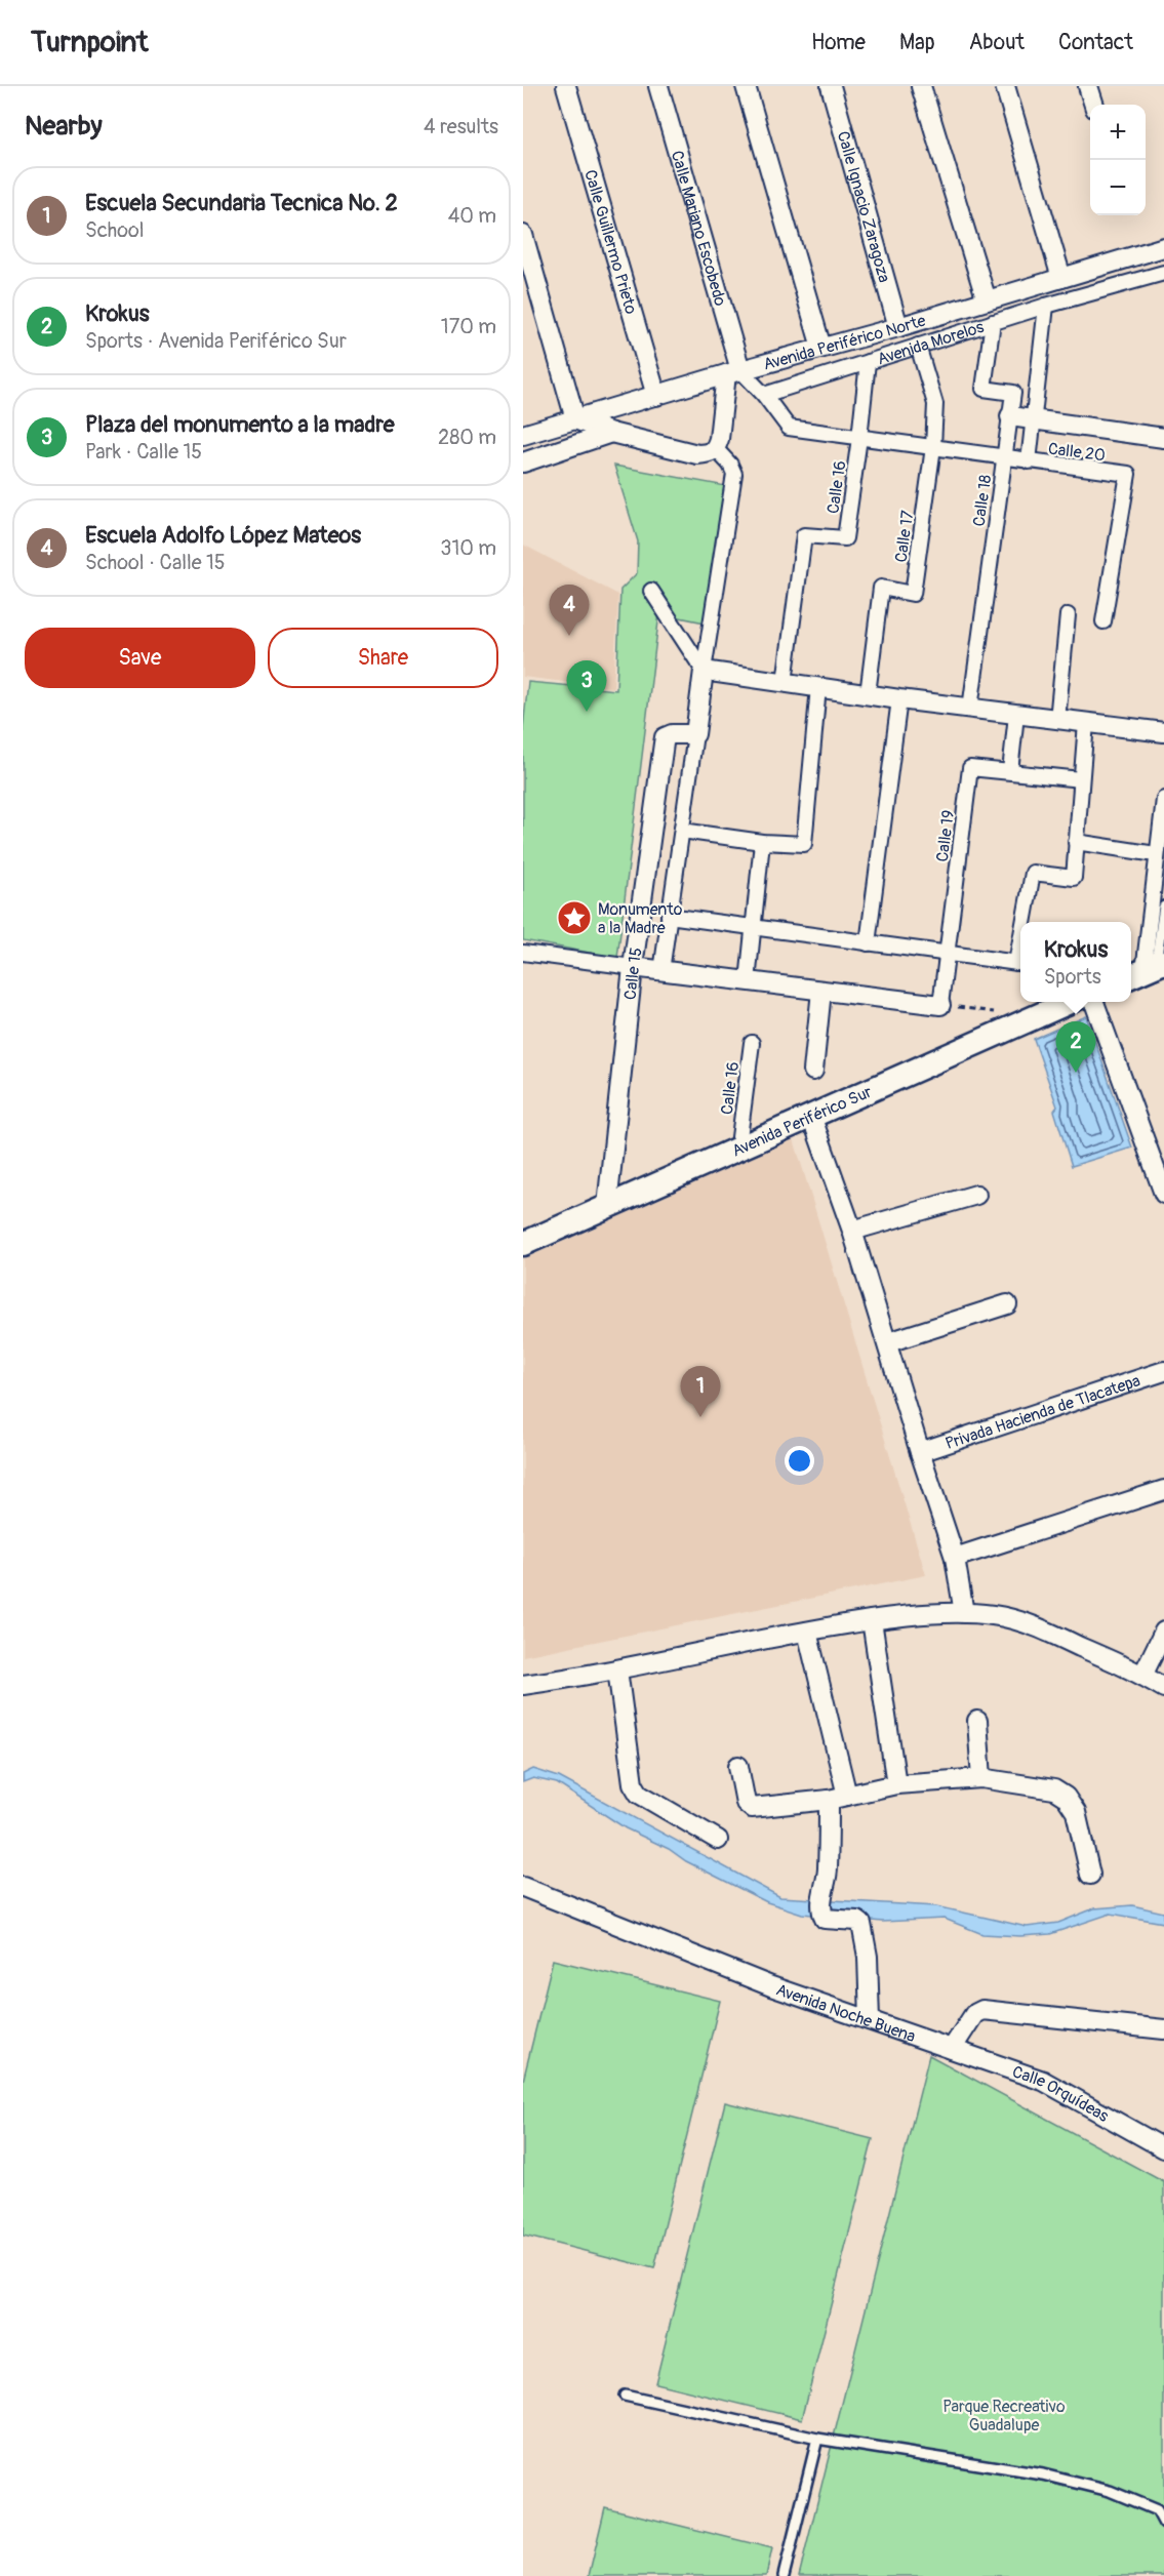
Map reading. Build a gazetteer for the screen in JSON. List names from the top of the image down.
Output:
{
  "streets": {
    "street": [
      "Calle Ignacio Zaragoza",
      "Calle Mariano Escobedo",
      "Calle Guillermo Prieto",
      "Avenida Periférico Norte",
      "Avenida Morelos",
      "Calle 20",
      "Calle 16",
      "Calle 18",
      "Calle 17",
      "Calle 19",
      "Calle 15",
      "Avenida Periférico Sur",
      "Privada Hacienda de Tlacatepa",
      "Avenida Noche Buena",
      "Calle Orquídeas"
    ]
  },
  "crossings": [
    ["Calle Ignacio Zaragoza", "Avenida Periférico Norte"],
    ["Calle Mariano Escobedo", "Avenida Periférico Norte"],
    ["Calle Guillermo Prieto", "Avenida Periférico Norte"],
    ["Avenida Morelos", "Calle 20"],
    ["Avenida Morelos", "Calle 16"],
    ["Avenida Morelos", "Calle 18"],
    ["Avenida Morelos", "Calle 17"],
    ["Calle 15", "Avenida Periférico Sur"],
    ["Avenida Noche Buena", "Calle Orquídeas"]
  ],
  "parks": ["Parque Recreativo Guadalupe"],
  "places": {
    "place": ["Monumento a la Madre"]
  },
  "page": {
    "header": "Turnpoint",
    "nav": [
      "Home",
      "Map",
      "About",
      "Contact"
    ],
    "heading": ["Nearby", "4 results"],
    "map_buttons": ["+", "−"],
    "list": [
      {
        "mark": "1",
        "name": "Escuela Secundaria Tecnica No. 2",
        "note": "School",
        "value": "40 m"
      },
      {
        "mark": "2",
        "name": "Krokus",
        "note": "Sports · Avenida Periférico Sur",
        "value": "170 m"
      },
      {
        "mark": "3",
        "name": "Plaza del monumento a la madre",
        "note": "Park · Calle 15",
        "value": "280 m"
      },
      {
        "mark": "4",
        "name": "Escuela Adolfo López Mateos",
        "note": "School · Calle 15",
        "value": "310 m"
      }
    ],
    "pins": [
      "4",
      "3",
      "2",
      "1"
    ],
    "buttons": ["Save", "Share"],
    "popup": ["Krokus", "Sports"]
  }
}
